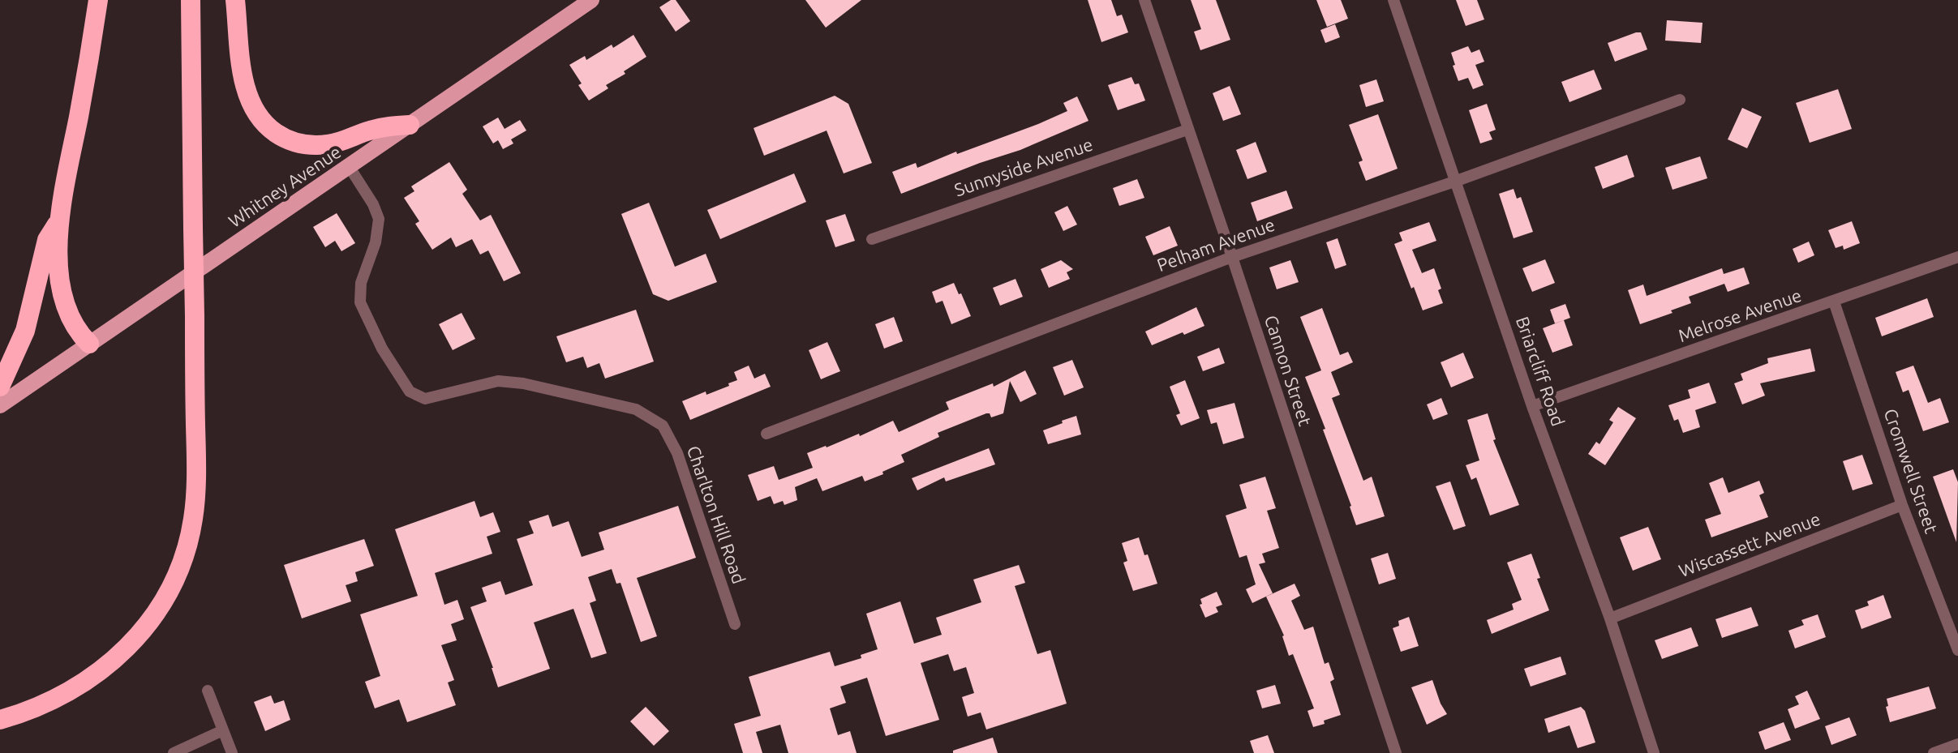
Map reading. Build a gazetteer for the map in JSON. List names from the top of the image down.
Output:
{
  "streets": {
    "main road": ["Whitney Avenue"],
    "street": [
      "Sunnyside Avenue",
      "Pelham Avenue",
      "Melrose Avenue",
      "Cannon Street",
      "Briarcliff Road",
      "Cromwell Street",
      "Charlton Hill Road",
      "Wiscassett Avenue"
    ]
  },
  "crossings": [
    ["Sunnyside Avenue", "Cannon Street"],
    ["Whitney Avenue", "Charlton Hill Road"],
    ["Pelham Avenue", "Cannon Street"],
    ["Pelham Avenue", "Briarcliff Road"],
    ["Melrose Avenue", "Briarcliff Road"],
    ["Melrose Avenue", "Cromwell Street"],
    ["Briarcliff Road", "Wiscassett Avenue"],
    ["Cromwell Street", "Wiscassett Avenue"]
  ]
}
